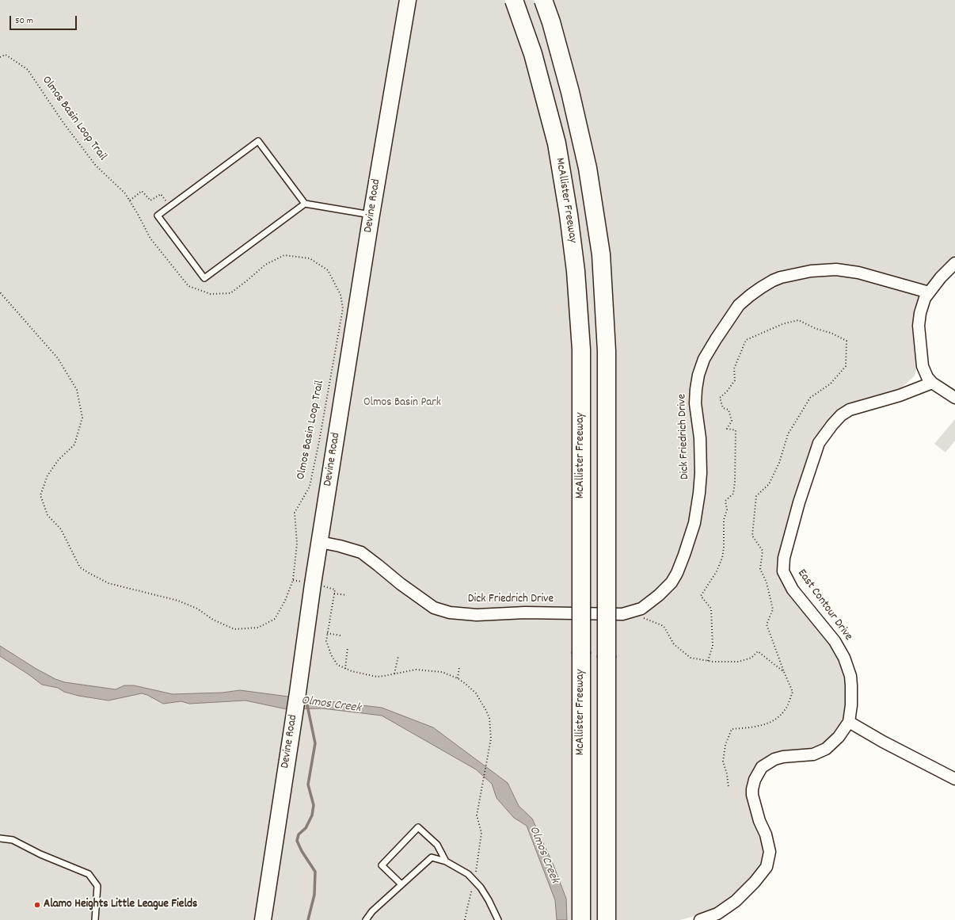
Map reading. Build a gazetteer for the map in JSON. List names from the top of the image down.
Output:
{
  "streets": {
    "highway": ["McAllister Freeway"],
    "street": ["Devine Road", "Dick Friedrich Drive", "East Contour Drive"],
    "path": ["Olmos Basin Loop Trail"]
  },
  "crossings": [
    ["Devine Road", "Dick Friedrich Drive"]
  ],
  "water": ["Olmos Creek"],
  "parks": ["Olmos Basin Park"],
  "places": ["Alamo Heights Little League Fields"],
  "scale_bar": "50 m"
}
